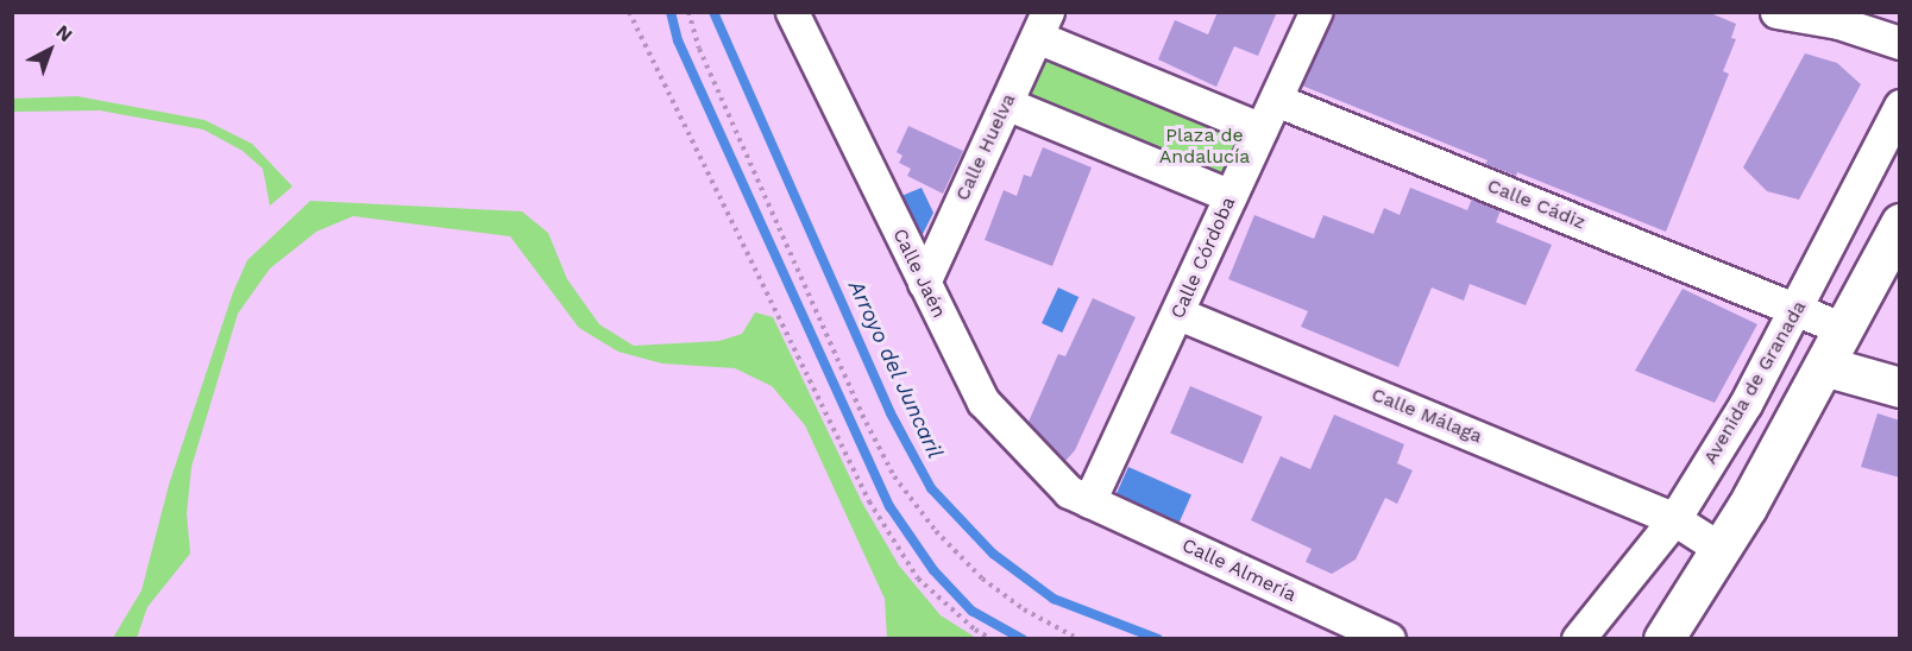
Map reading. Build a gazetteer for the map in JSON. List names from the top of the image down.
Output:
{
  "streets": {
    "street": [
      "Calle Huelva",
      "Calle Cádiz",
      "Calle Córdoba",
      "Calle Jaén",
      "Avenida de Granada",
      "Calle Málaga",
      "Calle Almería"
    ]
  },
  "crossings": [
    ["Calle Huelva", "Calle Jaén"],
    ["Calle Cádiz", "Calle Córdoba"],
    ["Calle Cádiz", "Avenida de Granada"],
    ["Calle Córdoba", "Calle Jaén"],
    ["Calle Córdoba", "Calle Málaga"],
    ["Calle Córdoba", "Calle Almería"],
    ["Calle Jaén", "Calle Almería"],
    ["Avenida de Granada", "Calle Málaga"]
  ],
  "water": ["Arroyo del Juncaril"],
  "parks": ["Plaza de Andalucía"],
  "north": "top right"
}
